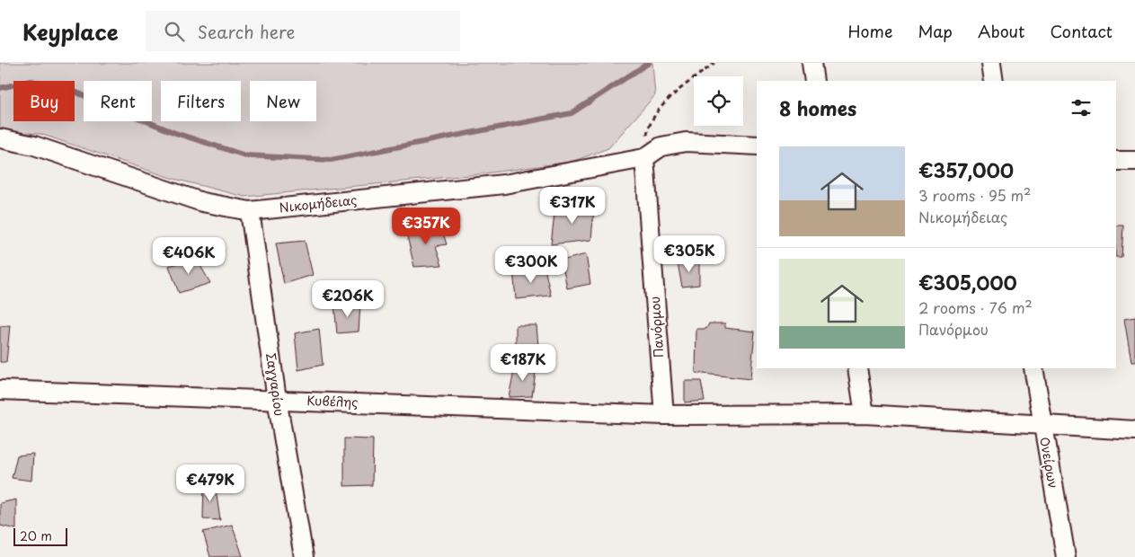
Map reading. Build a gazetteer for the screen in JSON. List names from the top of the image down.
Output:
{
  "streets": {
    "street": [
      "Νικομήδειας",
      "Πανόρμου",
      "Σαγγαρίου",
      "Κυβέλης",
      "Ονείρων"
    ]
  },
  "crossings": [
    ["Νικομήδειας", "Πανόρμου"],
    ["Νικομήδειας", "Σαγγαρίου"],
    ["Πανόρμου", "Κυβέλης"],
    ["Σαγγαρίου", "Κυβέλης"],
    ["Κυβέλης", "Ονείρων"]
  ],
  "scale_bar": "20 m",
  "page": {
    "header": "Keyplace",
    "search": "Search here",
    "nav": [
      "Home",
      "Map",
      "About",
      "Contact"
    ],
    "chip": [
      "Buy",
      "Rent",
      "Filters",
      "New"
    ],
    "heading": "8 homes",
    "list": [
      {
        "name": "€357,000",
        "note": "3 rooms · 95 m² · Νικομήδειας"
      },
      {
        "name": "€305,000",
        "note": "2 rooms · 76 m² · Πανόρμου"
      }
    ],
    "price": [
      "€317K",
      "€357K",
      "€305K",
      "€406K",
      "€300K",
      "€206K",
      "€187K",
      "€479K"
    ],
    "scale": "20 m"
  }
}
